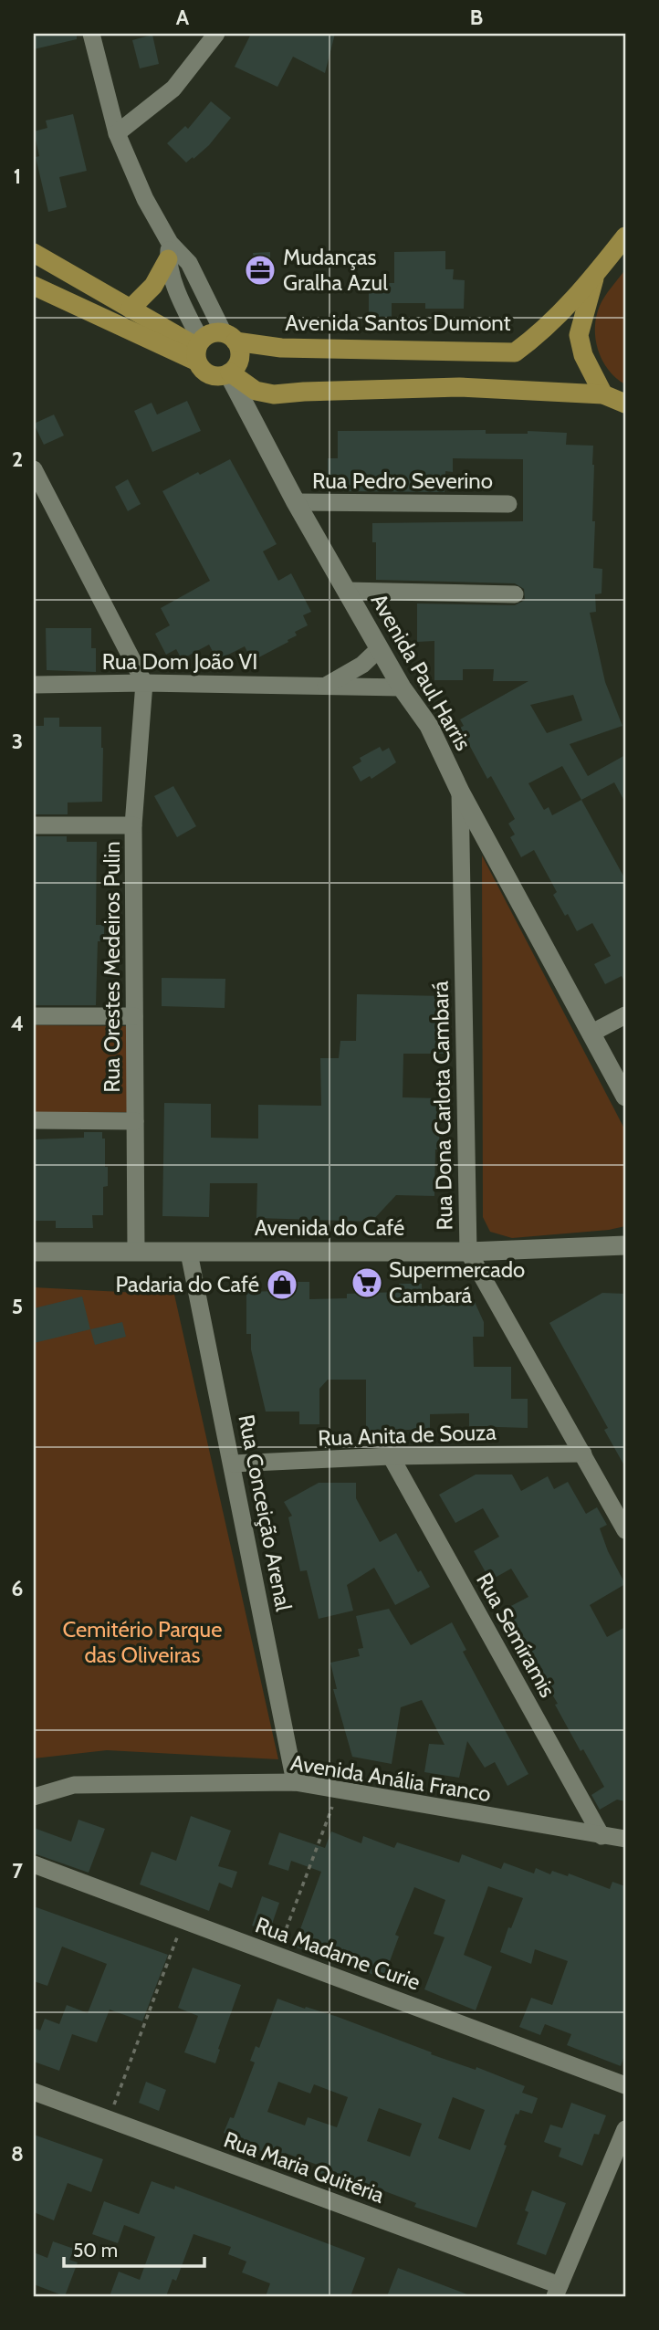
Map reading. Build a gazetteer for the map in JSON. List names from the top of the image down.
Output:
{
  "streets": {
    "main road": ["Avenida Santos Dumont"],
    "street": [
      "Rua Pedro Severino",
      "Rua Dom João VI",
      "Avenida Paul Harris",
      "Rua Orestes Medeiros Pulin",
      "Rua Dona Carlota Cambará",
      "Avenida do Café",
      "Rua Anita de Souza",
      "Rua Conceição Arenal",
      "Rua Semíramis",
      "Avenida Anália Franco",
      "Rua Madame Curie",
      "Rua Maria Quitéria"
    ]
  },
  "crossings": [
    ["Avenida Santos Dumont", "Avenida Paul Harris"],
    ["Rua Pedro Severino", "Avenida Paul Harris"],
    ["Rua Dom João VI", "Avenida Paul Harris"],
    ["Rua Dom João VI", "Rua Orestes Medeiros Pulin"],
    ["Avenida Paul Harris", "Rua Dona Carlota Cambará"],
    ["Rua Orestes Medeiros Pulin", "Avenida do Café"],
    ["Rua Dona Carlota Cambará", "Avenida do Café"],
    ["Rua Dona Carlota Cambará", "Rua Anita de Souza"],
    ["Avenida do Café", "Rua Conceição Arenal"],
    ["Rua Anita de Souza", "Rua Conceição Arenal"],
    ["Rua Anita de Souza", "Rua Semíramis"],
    ["Rua Conceição Arenal", "Avenida Anália Franco"],
    ["Rua Semíramis", "Avenida Anália Franco"]
  ],
  "parks": ["Cemitério Parque das Oliveiras"],
  "places": {
    "office": ["Mudanças Gralha Azul"],
    "supermarket": ["Supermercado Cambará"],
    "shop": ["Padaria do Café"]
  },
  "scale_bar": "50 m",
  "grid": {
    "columns": ["A", "B"],
    "rows": [
      "1",
      "2",
      "3",
      "4",
      "5",
      "6",
      "7",
      "8"
    ]
  }
}
